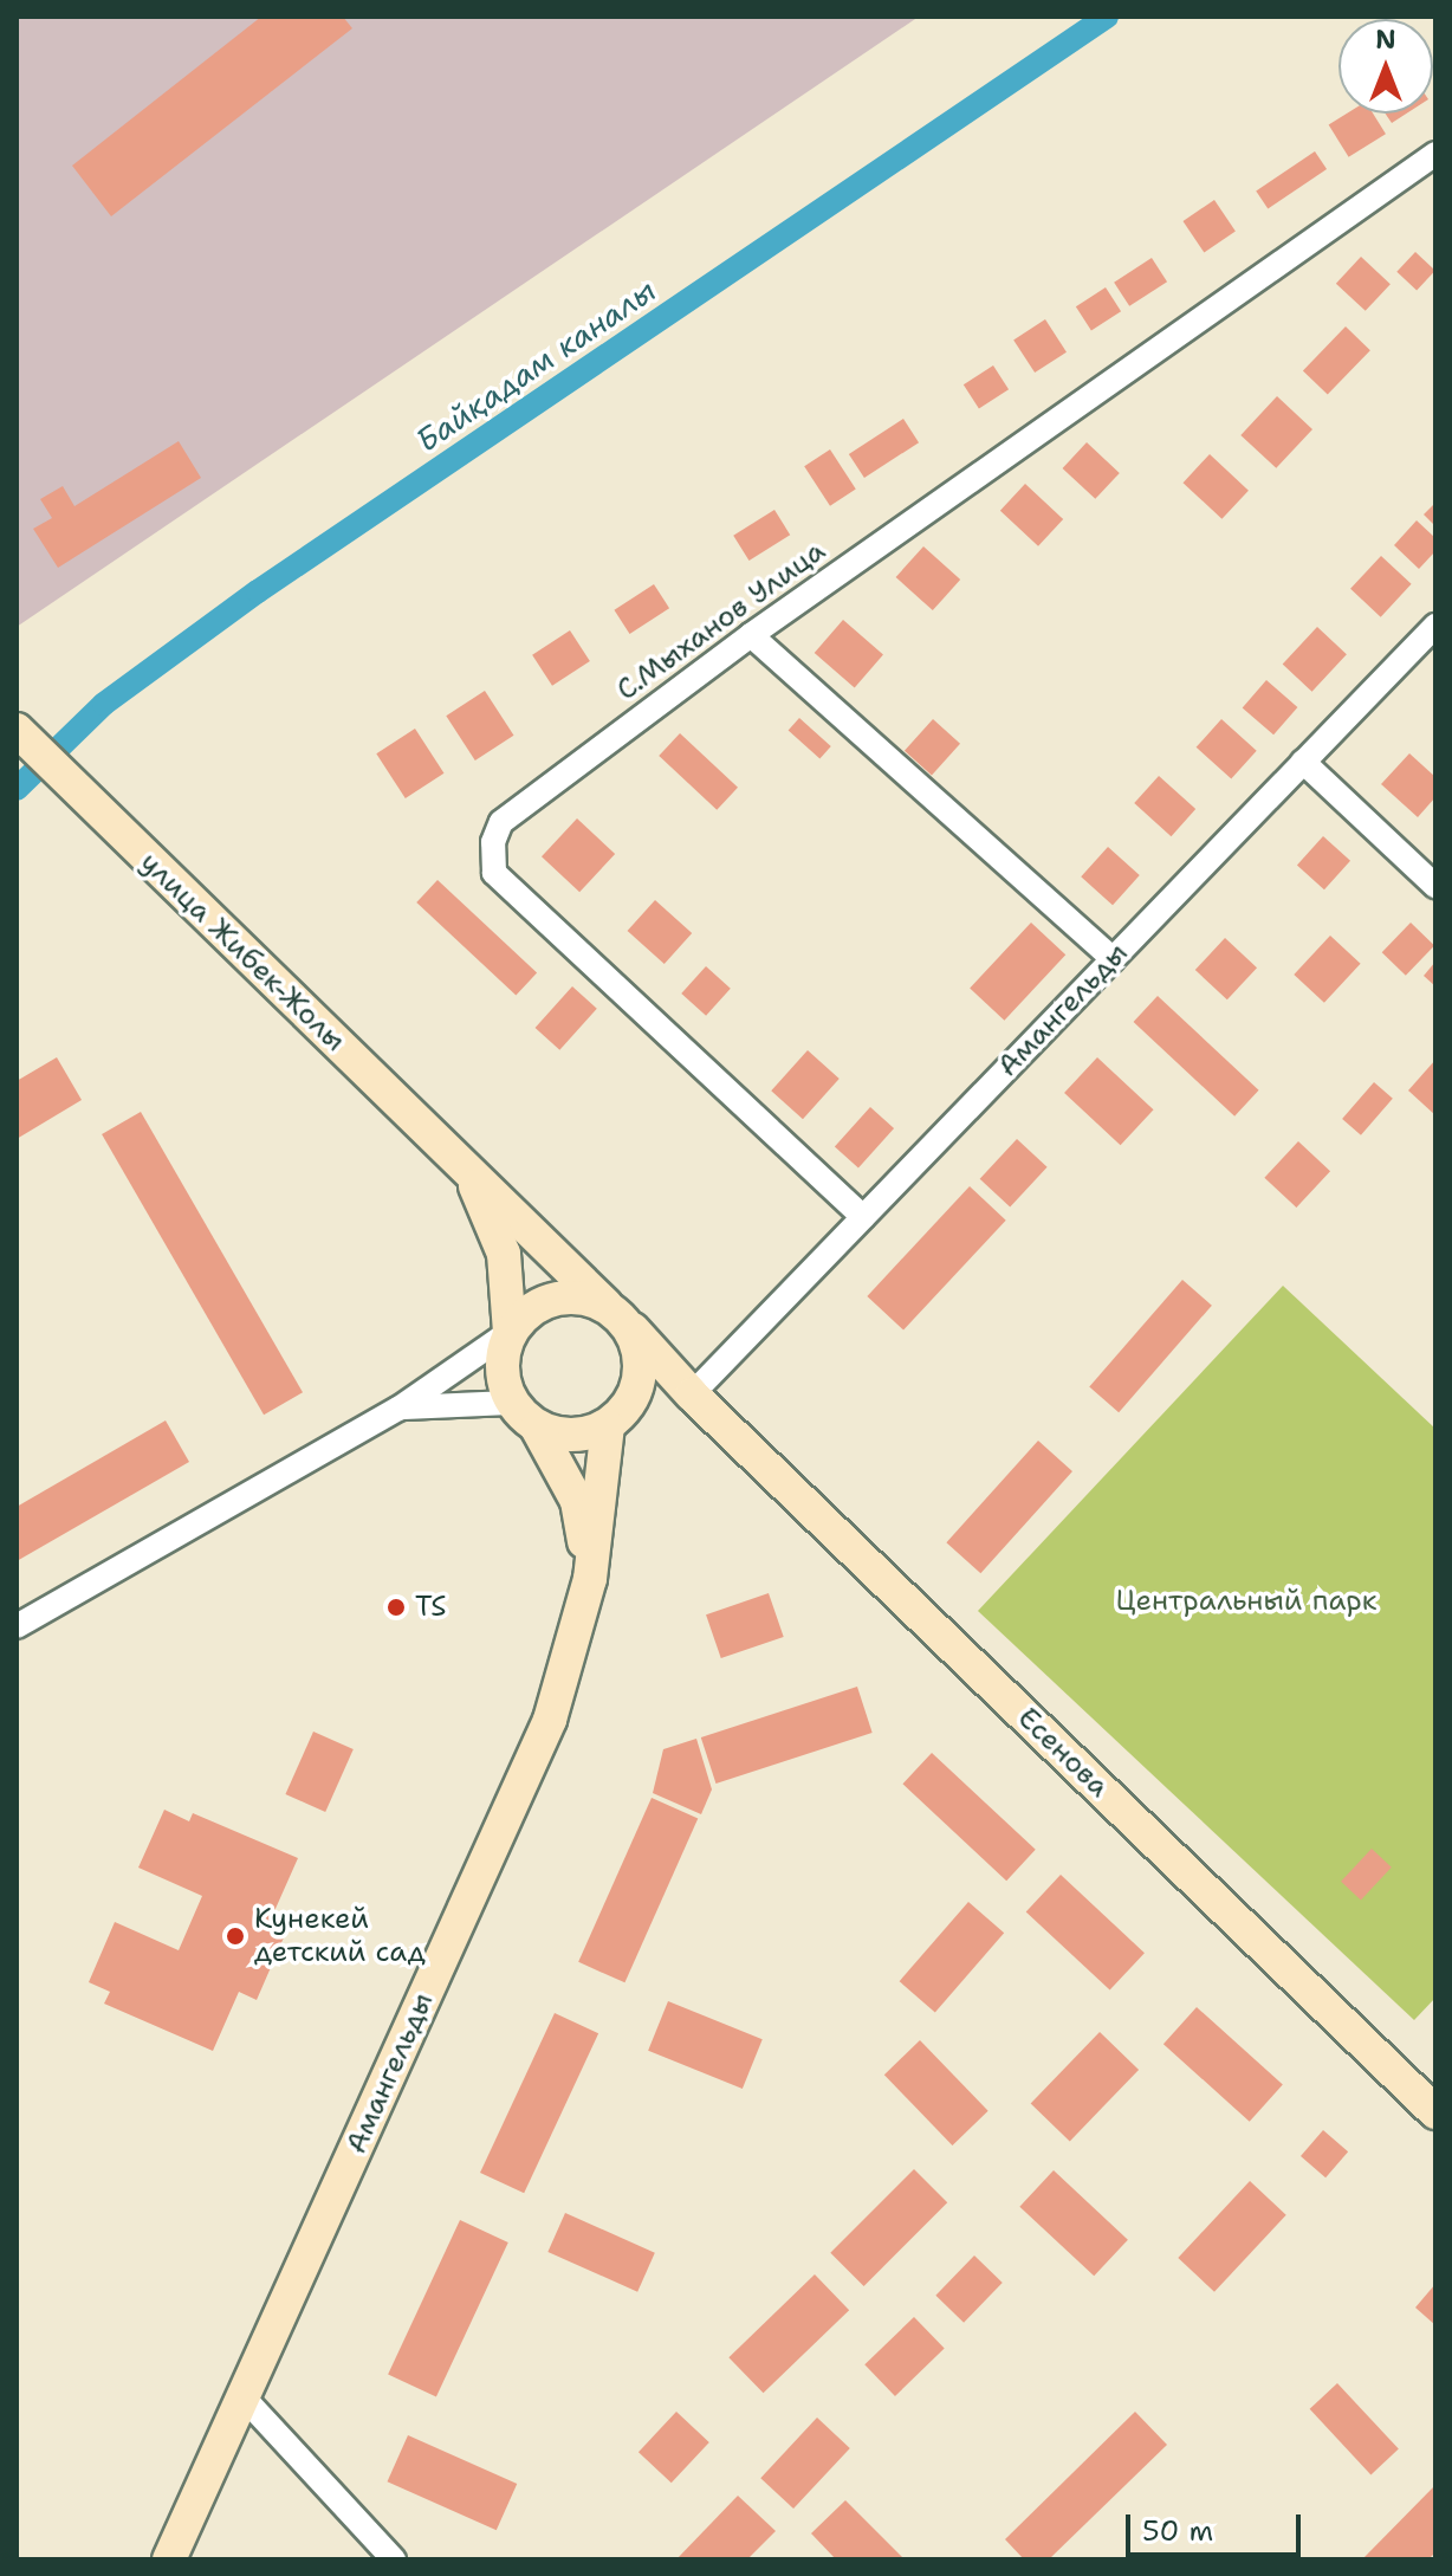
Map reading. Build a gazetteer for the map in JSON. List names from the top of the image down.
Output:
{
  "streets": {
    "main road": ["улица Жибек-Жолы", "Амангельды", "Есенова"],
    "street": ["С.Мыханов Улица"]
  },
  "crossings": [
    ["С.Мыханов Улица", "Амангельды"],
    ["улица Жибек-Жолы", "Амангельды"],
    ["улица Жибек-Жолы", "Есенова"],
    ["Амангельды", "Есенова"]
  ],
  "water": ["Байқадам каналы"],
  "parks": ["Центральный парк"],
  "places": ["TS", "Кунекей детский сад"],
  "scale_bar": "50 m",
  "north": "top"
}
